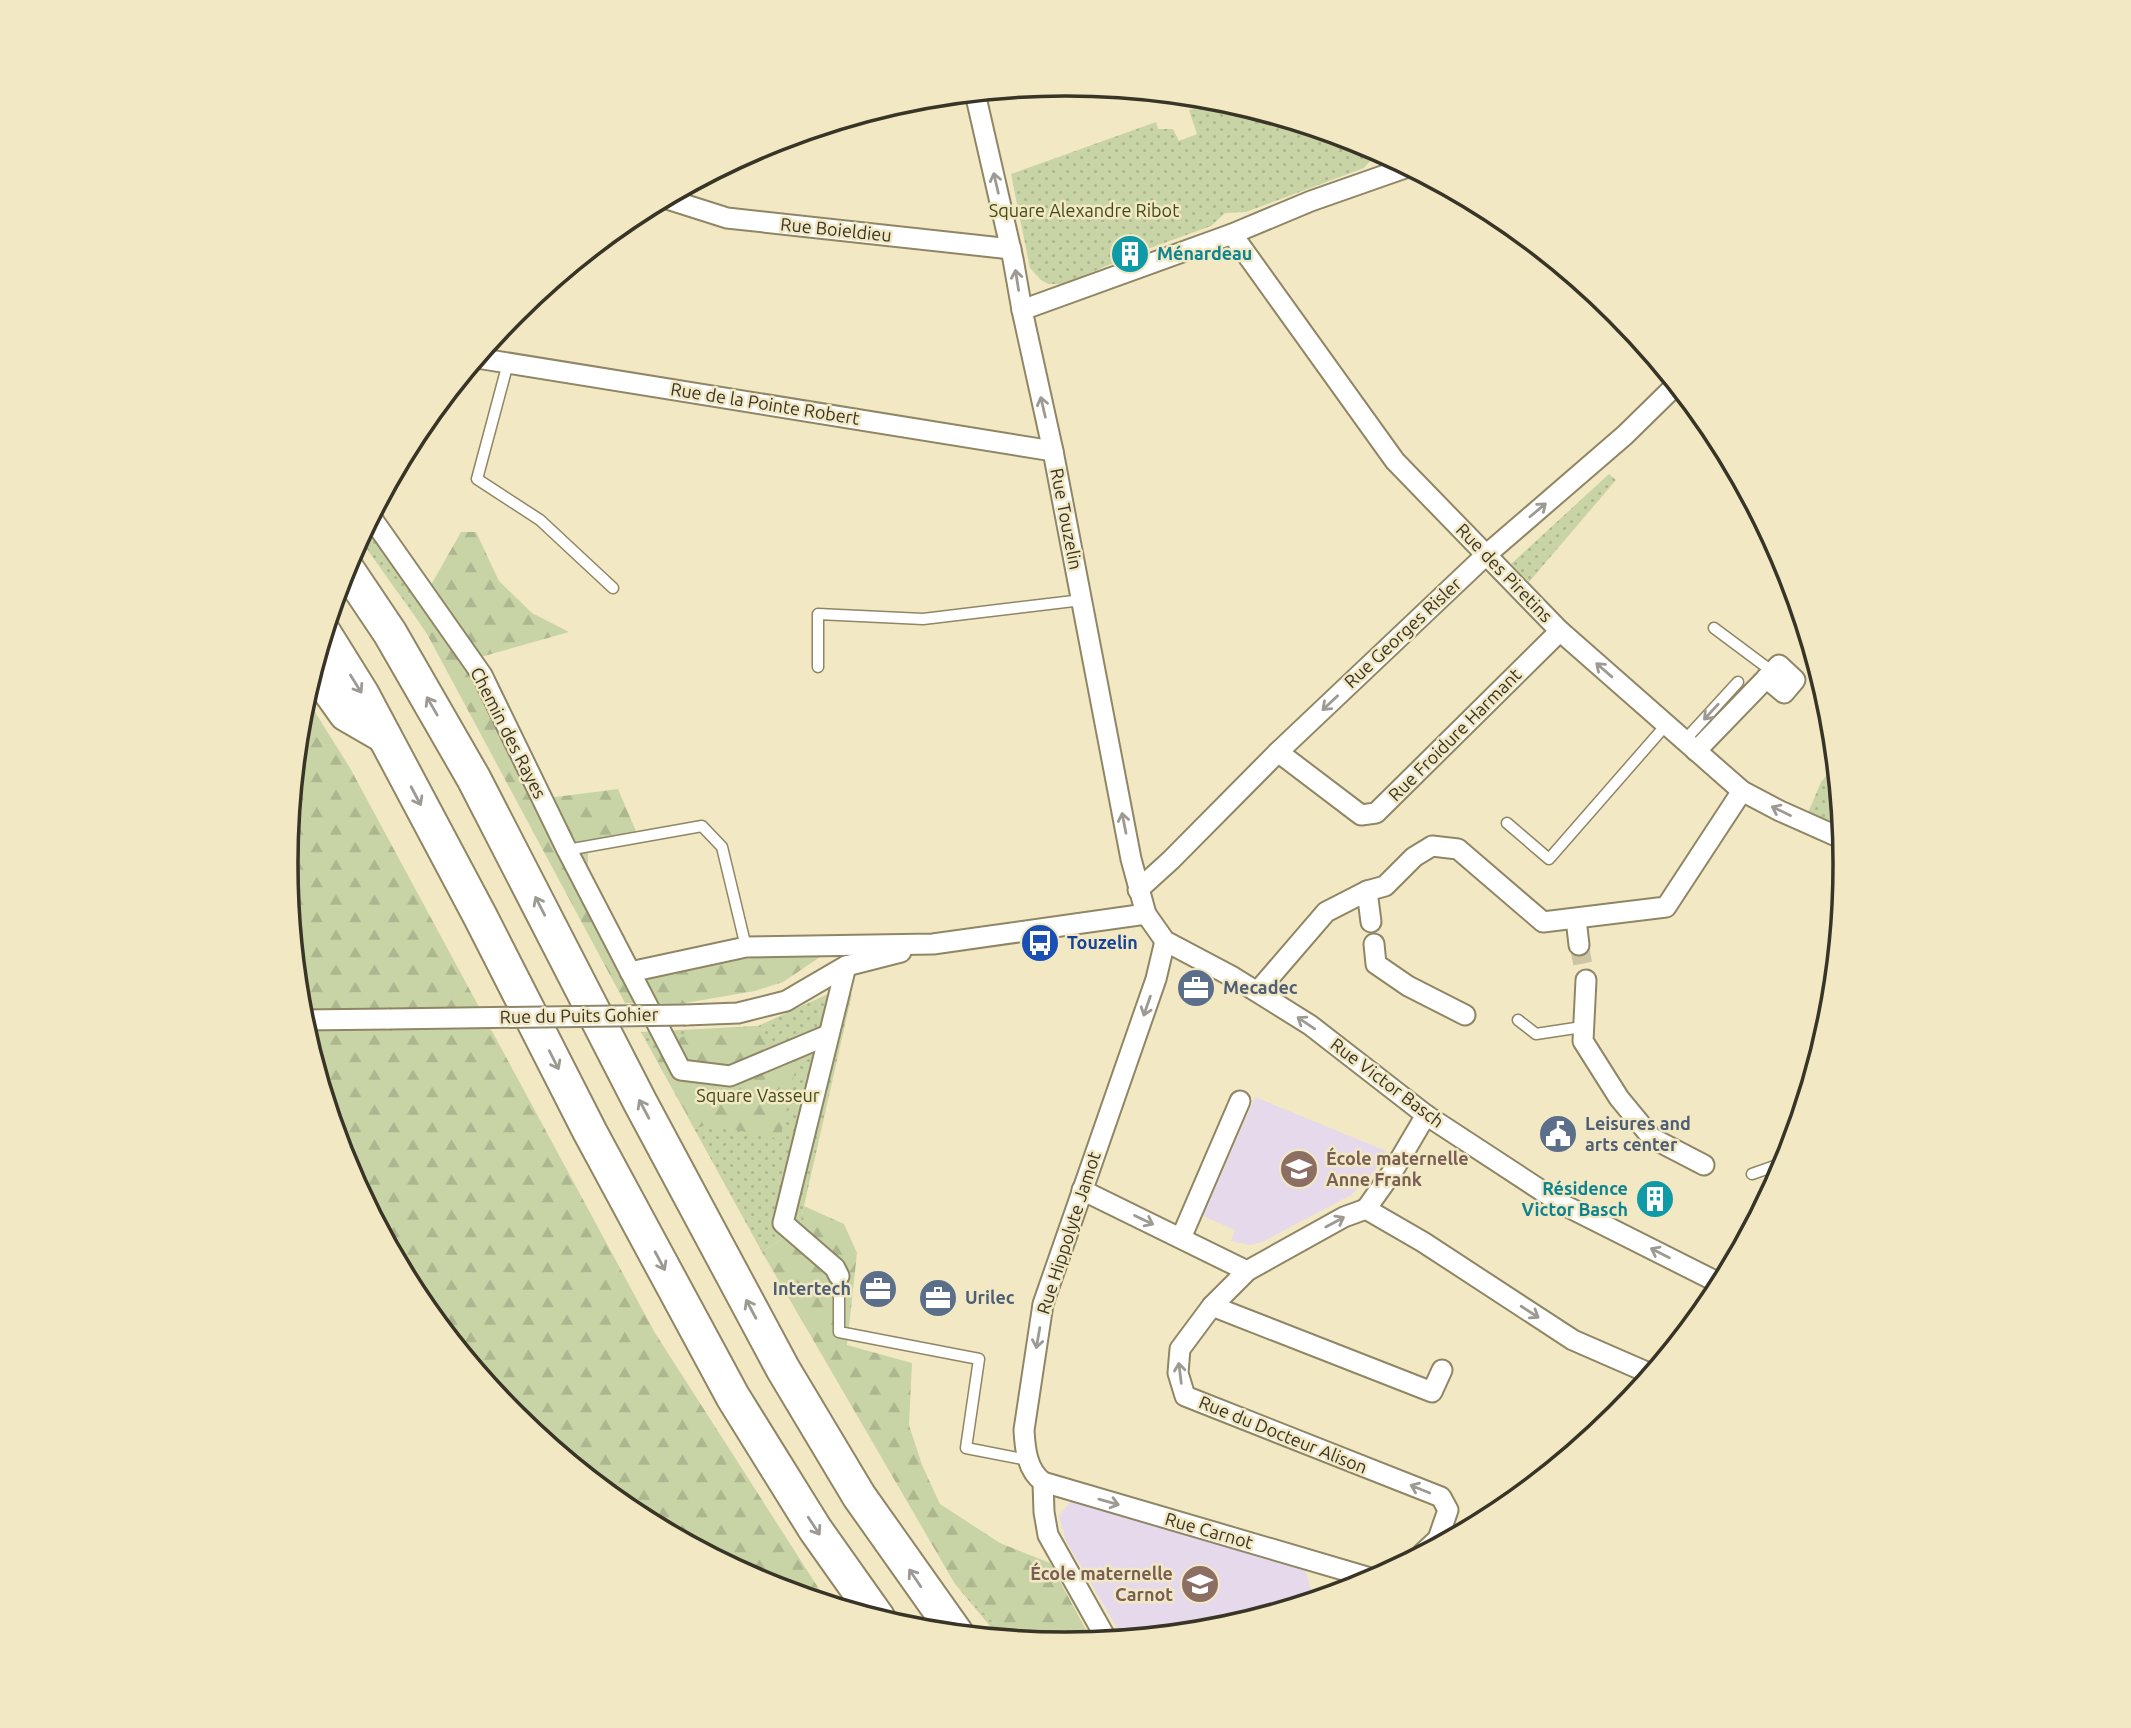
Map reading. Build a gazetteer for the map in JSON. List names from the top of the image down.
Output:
{
  "streets": {
    "street": [
      "Rue Boieldieu",
      "Rue de la Pointe Robert",
      "Rue Touzelin",
      "Rue des Piretins",
      "Rue Georges Risler",
      "Chemin des Rayes",
      "Rue Froidure Harmant",
      "Rue du Puits Gohier",
      "Rue Victor Basch",
      "Rue Hippolyte Jamot",
      "Rue du Docteur Alison",
      "Rue Carnot"
    ]
  },
  "crossings": [
    ["Rue Boieldieu", "Rue Touzelin"],
    ["Rue de la Pointe Robert", "Rue Touzelin"],
    ["Rue Touzelin", "Rue Georges Risler"],
    ["Rue Touzelin", "Rue du Puits Gohier"],
    ["Rue Touzelin", "Rue Victor Basch"],
    ["Rue Touzelin", "Rue Hippolyte Jamot"],
    ["Rue des Piretins", "Rue Georges Risler"],
    ["Rue des Piretins", "Rue Froidure Harmant"],
    ["Rue Georges Risler", "Rue Froidure Harmant"],
    ["Chemin des Rayes", "Rue du Puits Gohier"],
    ["Rue Victor Basch", "Rue Hippolyte Jamot"],
    ["Rue Hippolyte Jamot", "Rue Carnot"]
  ],
  "one_way": ["Rue Touzelin", "Rue Hippolyte Jamot", "Rue Carnot"],
  "parks": ["Square Alexandre Ribot", "Square Vasseur"],
  "places": {
    "building": ["Ménardeau", "Résidence Victor Basch"],
    "bus stop": ["Touzelin"],
    "office": ["Mecadec", "Intertech", "Urilec"],
    "public building": ["Leisures and arts center"],
    "school or university": ["École maternelle Anne Frank", "École maternelle Carnot"]
  }
}
